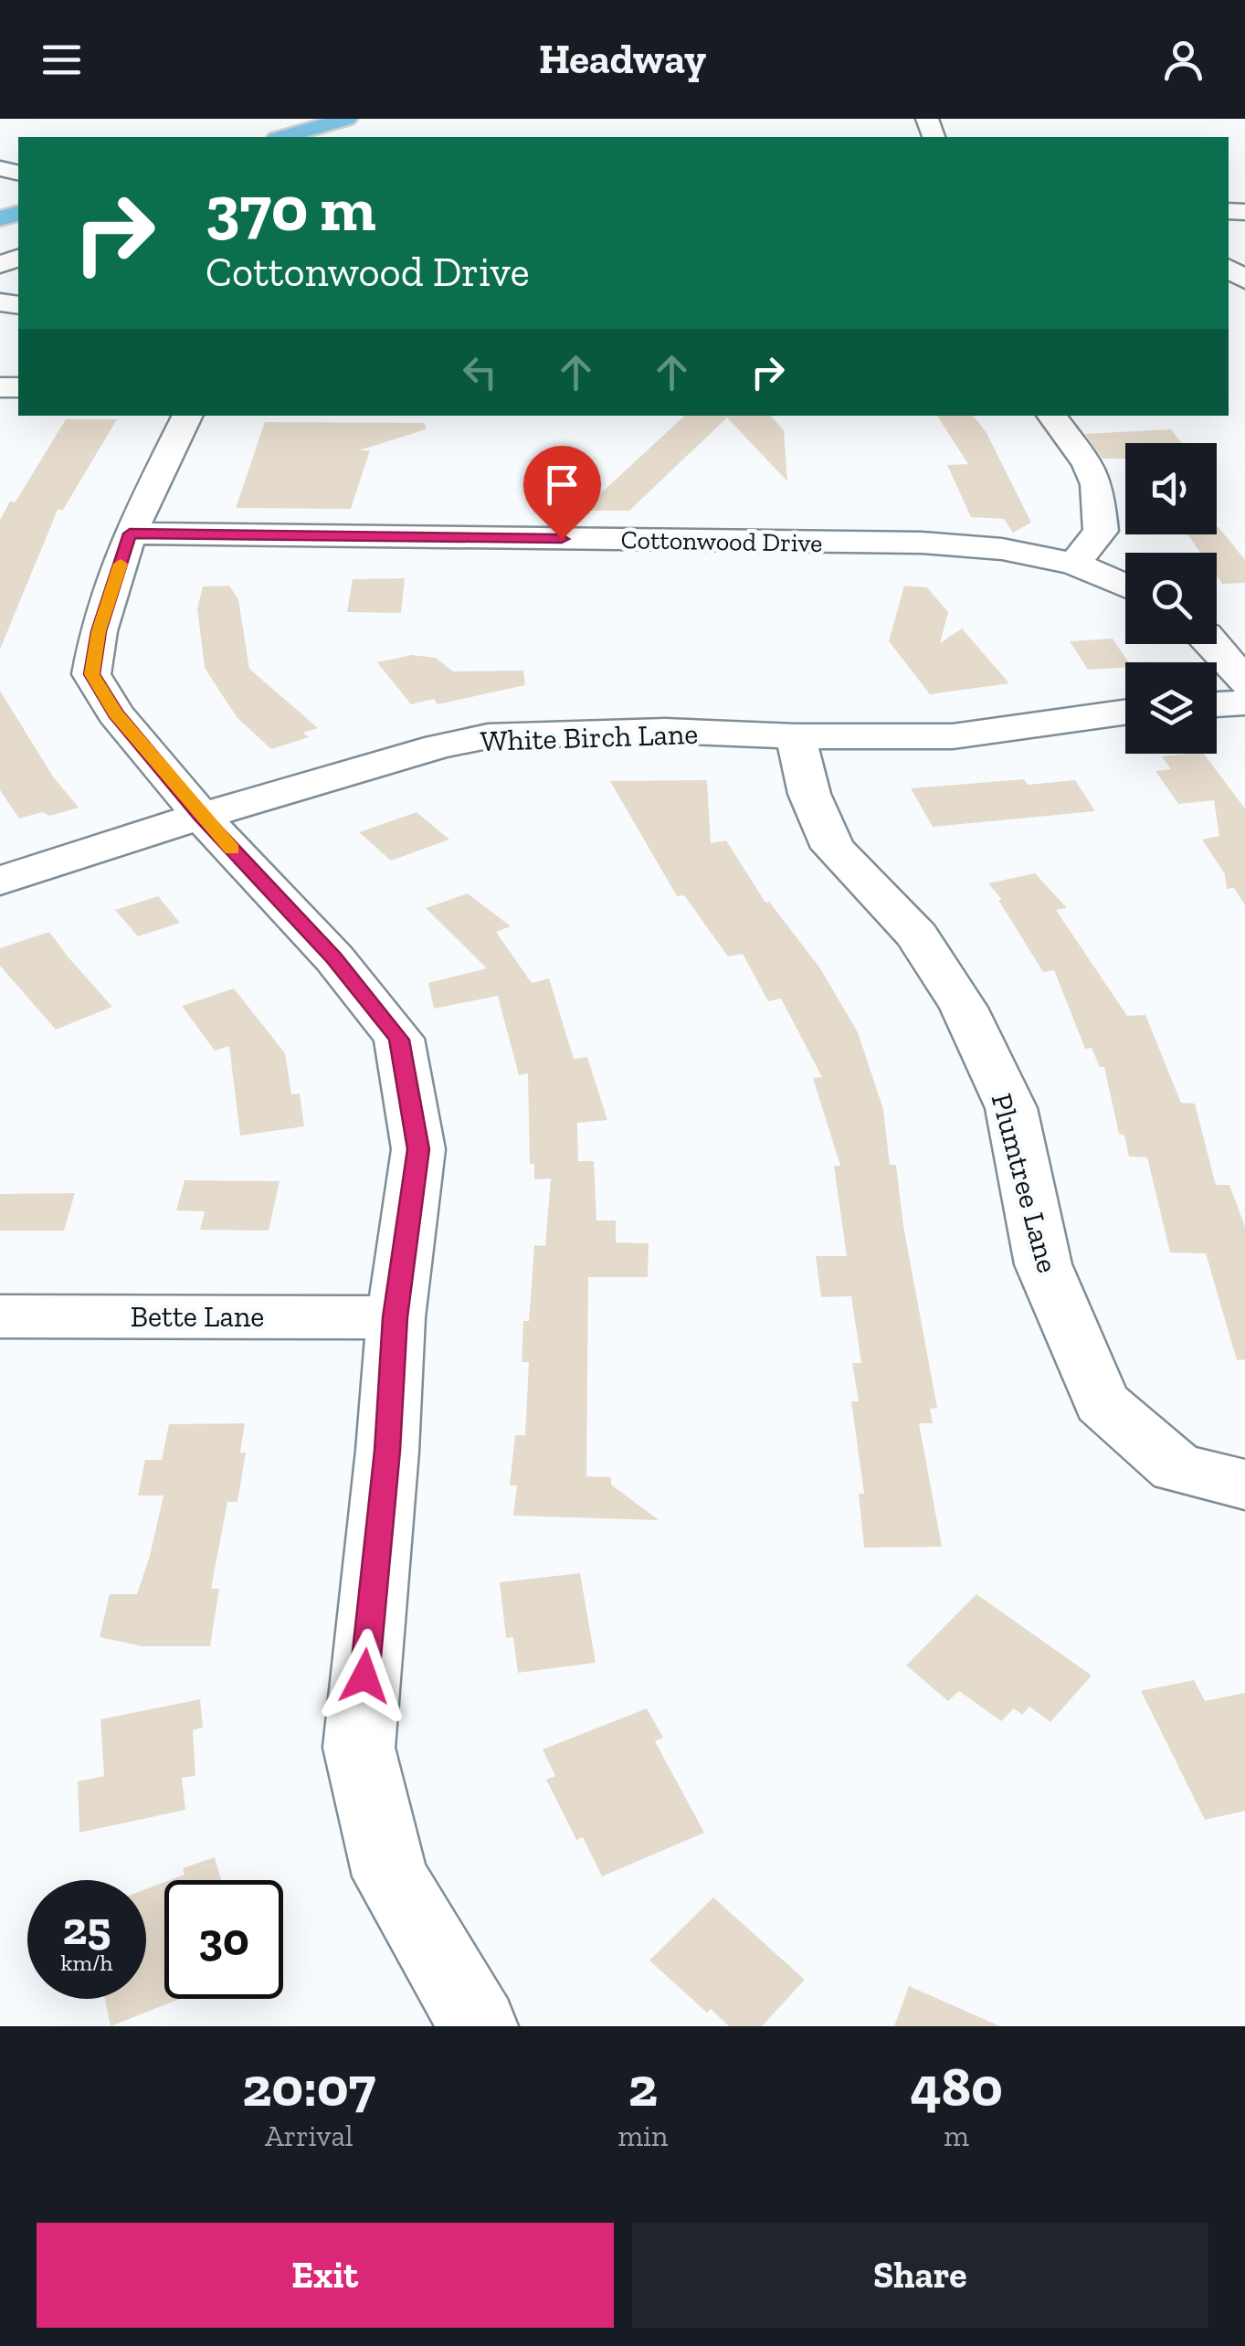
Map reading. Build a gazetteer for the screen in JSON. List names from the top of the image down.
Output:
{
  "streets": {
    "street": [
      "Cottonwood Drive",
      "White Birch Lane",
      "Plumtree Lane",
      "Bette Lane"
    ]
  },
  "crossings": [
    ["White Birch Lane", "Plumtree Lane"]
  ],
  "page": {
    "header": "Headway",
    "turn": ["370 m", "Cottonwood Drive"],
    "speed": "25 km/h",
    "limit": "30",
    "eta": [
      "20:07",
      "Arrival",
      "2",
      "min",
      "480",
      "m"
    ],
    "buttons": ["Exit", "Share"]
  }
}
